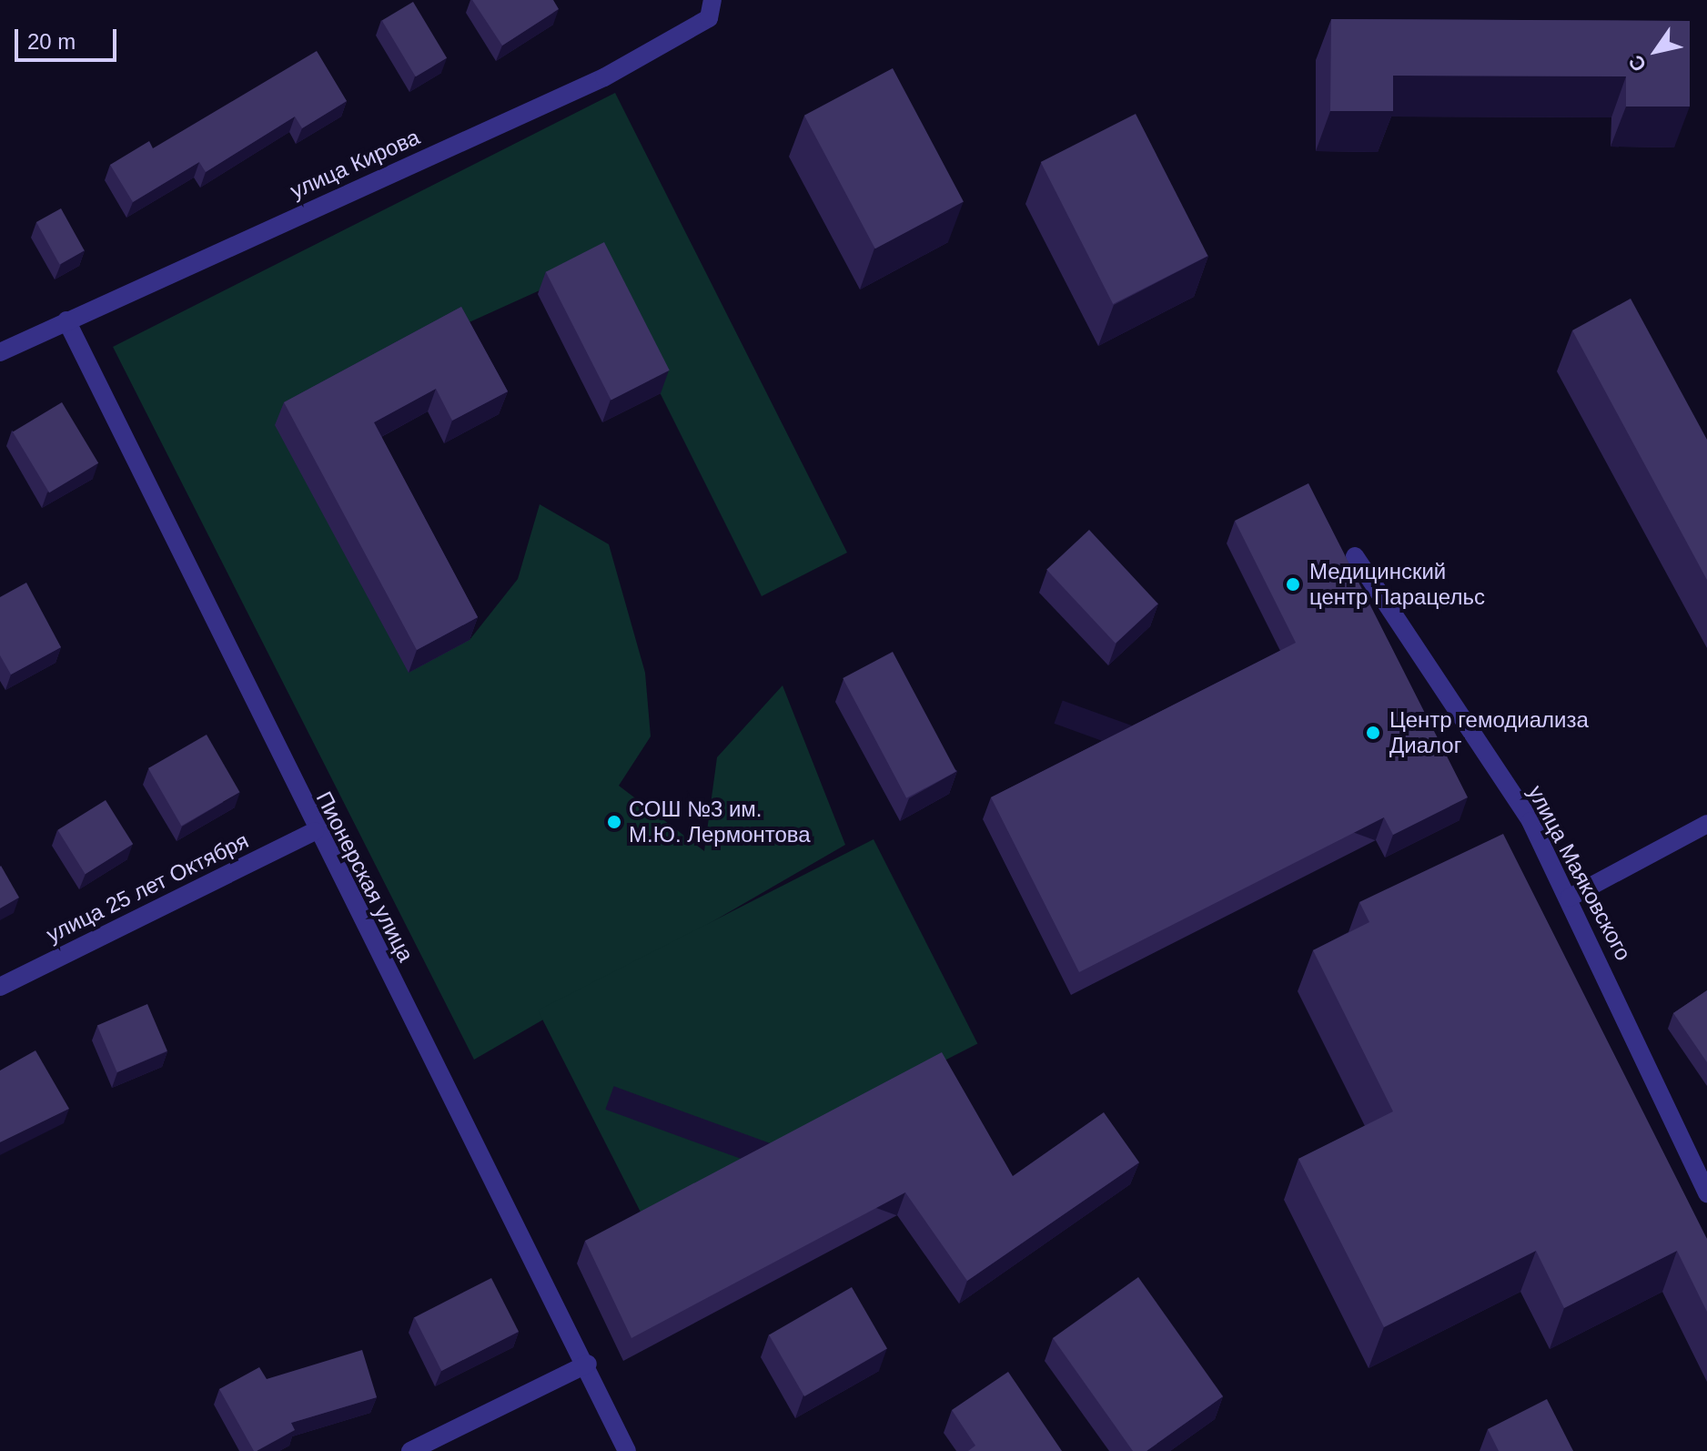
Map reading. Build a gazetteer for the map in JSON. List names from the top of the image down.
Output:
{
  "streets": {
    "street": [
      "улица Кирова",
      "улица Маяковского",
      "Пионерская улица",
      "улица 25 лет Октября"
    ]
  },
  "crossings": [
    ["улица Кирова", "Пионерская улица"],
    ["Пионерская улица", "улица 25 лет Октября"]
  ],
  "places": ["Медицинский центр Парацельс", "Центр гемодиализа Диалог", "СОШ №3 им. М.Ю. Лермонтова"],
  "scale_bar": "20 m",
  "north": "bottom left"
}
